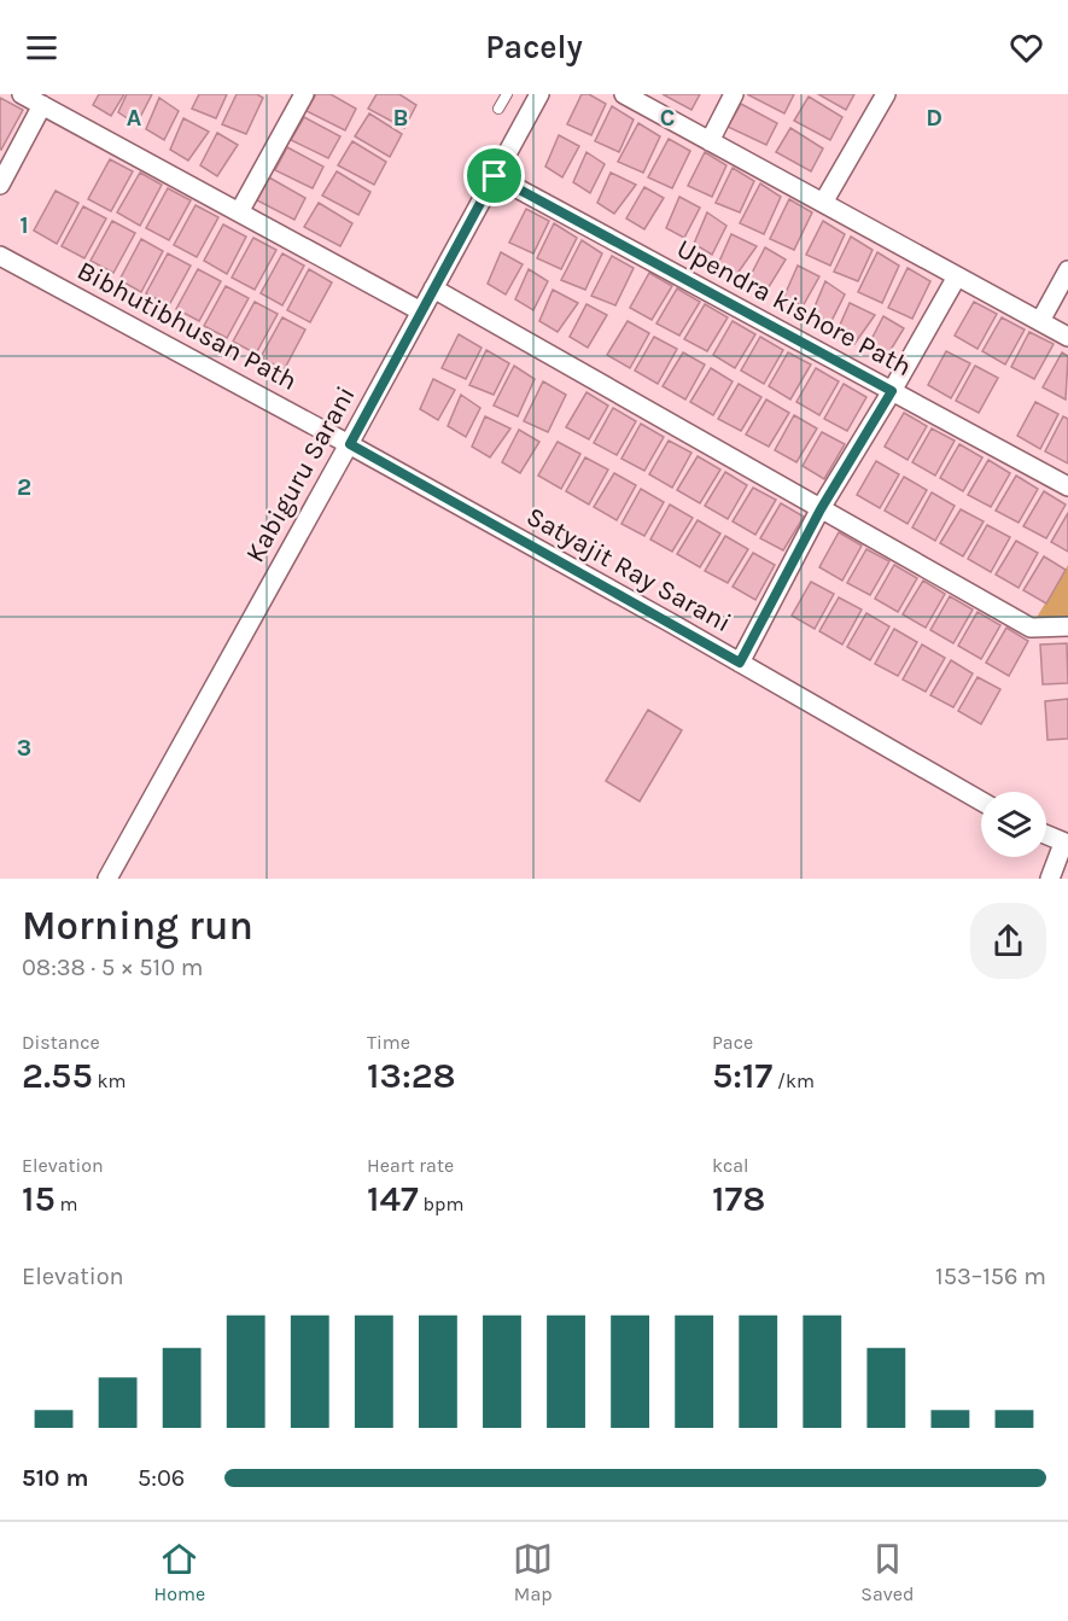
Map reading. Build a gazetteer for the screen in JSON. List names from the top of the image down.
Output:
{
  "streets": {
    "street": [
      "Upendra kishore Path",
      "Bibhutibhusan Path",
      "Kabiguru Sarani",
      "Satyajit Ray Sarani"
    ]
  },
  "crossings": [
    ["Upendra kishore Path", "Kabiguru Sarani"],
    ["Bibhutibhusan Path", "Kabiguru Sarani"],
    ["Bibhutibhusan Path", "Satyajit Ray Sarani"],
    ["Kabiguru Sarani", "Satyajit Ray Sarani"]
  ],
  "page": {
    "header": "Pacely",
    "heading": ["Morning run", "08:38 · 5 × 510 m"],
    "stats": [
      ["Distance", "2.55 km"],
      ["Time", "13:28"],
      ["Pace", "5:17 /km"],
      ["Elevation", "15 m"],
      ["Heart rate", "147 bpm"],
      ["kcal", "178"]
    ],
    "chart": ["Elevation", "153–156 m"],
    "list": [
      {
        "name": "510 m",
        "note": "5:06"
      }
    ],
    "tabs": ["Home", "Map", "Saved"]
  },
  "grid": {
    "columns": [
      "A",
      "B",
      "C",
      "D"
    ],
    "rows": ["1", "2", "3"]
  }
}
